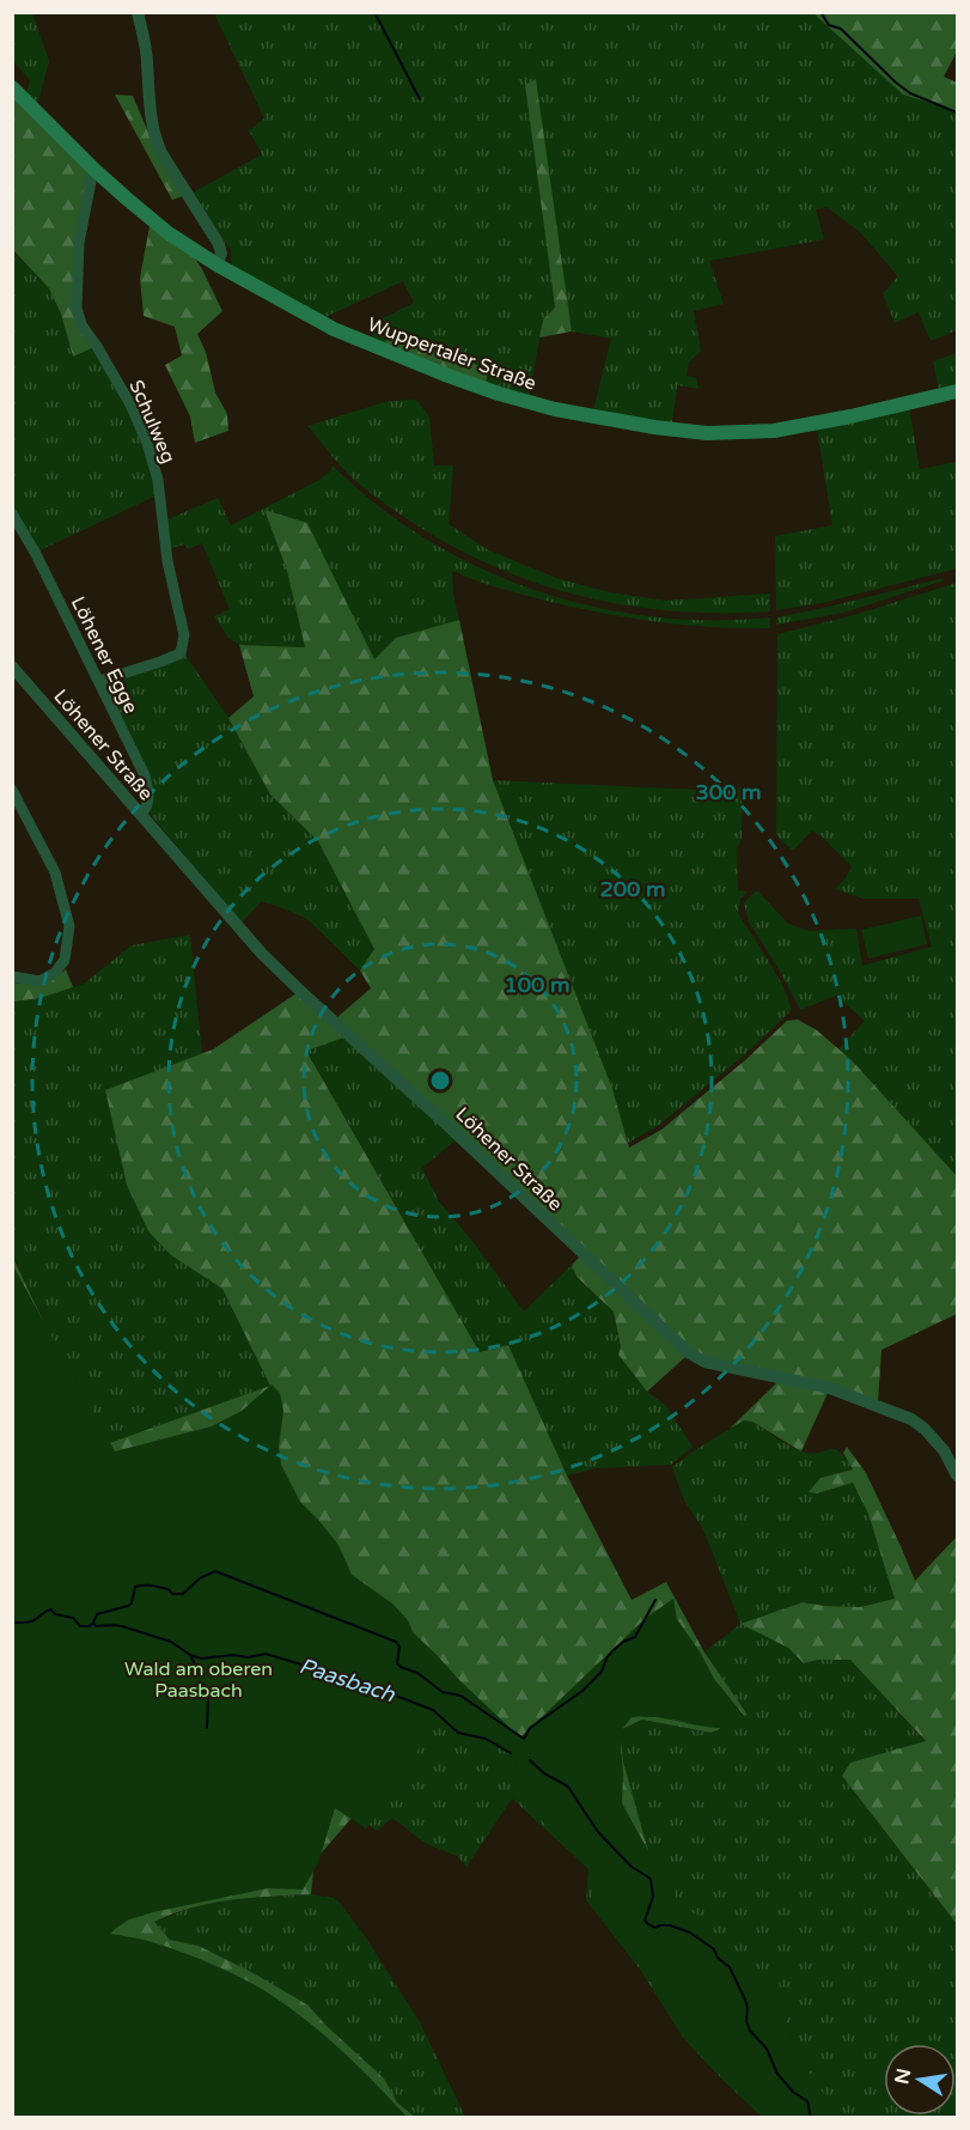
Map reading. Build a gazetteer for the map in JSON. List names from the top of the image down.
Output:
{
  "streets": {
    "main road": ["Wuppertaler Straße"],
    "street": ["Schulweg", "Löhener Egge", "Löhener Straße"]
  },
  "crossings": [
    ["Wuppertaler Straße", "Schulweg"],
    ["Schulweg", "Löhener Egge"],
    ["Löhener Egge", "Löhener Straße"]
  ],
  "water": ["Paasbach"],
  "parks": ["Wald am oberen Paasbach"],
  "north": "left",
  "rings": ["300 m", "200 m", "100 m"]
}
